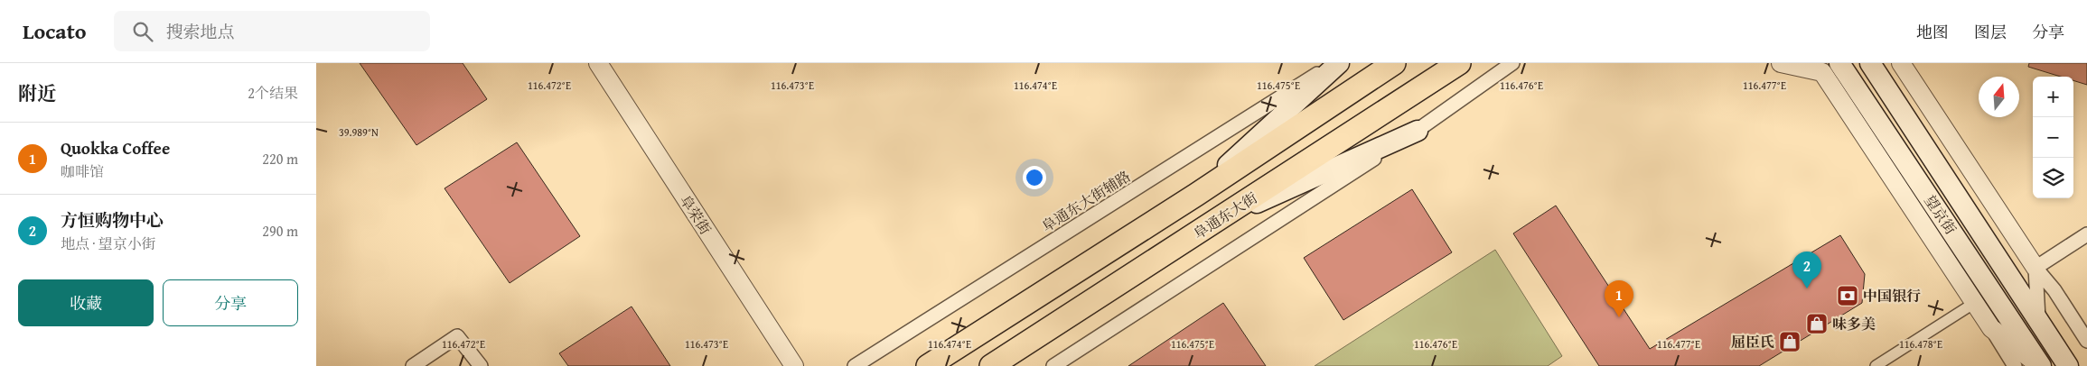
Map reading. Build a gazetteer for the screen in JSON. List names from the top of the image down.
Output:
{
  "streets": {
    "main road": ["望京街", "阜通东大街"],
    "street": ["阜通东大街辅路", "阜荣街"]
  },
  "places": {
    "bank": ["中国银行"],
    "shop": ["味多美", "屈臣氏"]
  },
  "north": "top",
  "page": {
    "header": "Locato",
    "search": "搜索地点",
    "nav": ["地图", "图层", "分享"],
    "heading": ["附近", "2个结果"],
    "map_buttons": ["+", "−"],
    "list": [
      {
        "mark": "1",
        "name": "Quokka Coffee",
        "note": "咖啡馆",
        "value": "220 m"
      },
      {
        "mark": "2",
        "name": "方恒购物中心",
        "note": "地点 · 望京小街",
        "value": "290 m"
      }
    ],
    "pins": ["2", "1"],
    "buttons": ["收藏", "分享"]
  },
  "coordinates": [
    "116.472°E",
    "116.473°E",
    "116.474°E",
    "116.475°E",
    "116.476°E",
    "116.477°E",
    "39.989°N",
    "116.478°E"
  ]
}
